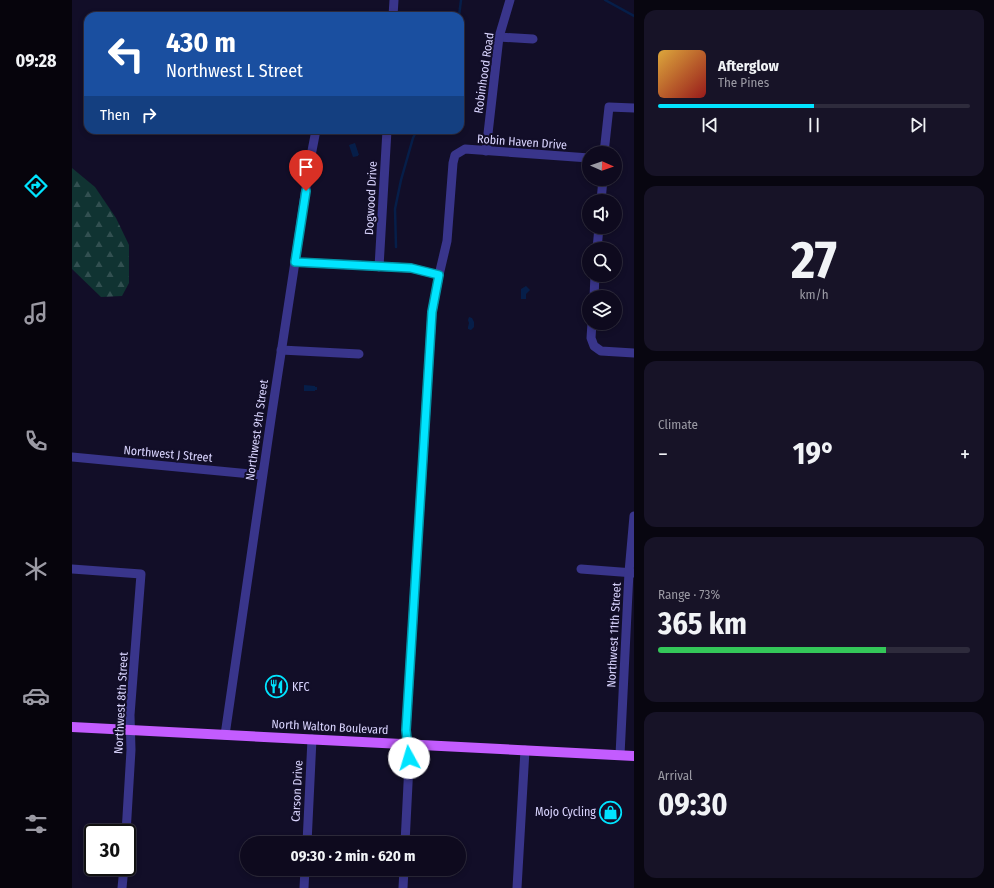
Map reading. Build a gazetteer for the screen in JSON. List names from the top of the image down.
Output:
{
  "streets": {
    "main road": ["North Walton Boulevard"],
    "street": [
      "Robinhood Road",
      "Robin Haven Drive",
      "Dogwood Drive",
      "Northwest 9th Street",
      "Northwest J Street",
      "Northwest 11th Street",
      "Northwest 8th Street",
      "Carson Drive"
    ]
  },
  "crossings": [
    ["Robinhood Road", "Robin Haven Drive"],
    ["Northwest 9th Street", "Northwest J Street"],
    ["Northwest 9th Street", "North Walton Boulevard"],
    ["Northwest 11th Street", "North Walton Boulevard"],
    ["Northwest 8th Street", "North Walton Boulevard"],
    ["North Walton Boulevard", "Carson Drive"]
  ],
  "places": {
    "restaurant": ["KFC"],
    "shop": ["Mojo Cycling"]
  },
  "north": "right",
  "page": {
    "tabs": "09:28",
    "turn": ["430 m", "Northwest L Street"],
    "song": ["Afterglow", "The Pines"],
    "then": "Then",
    "tile": [
      ["27", "km/h"],
      "Climate",
      ["Range · 73%", "365 km"],
      ["Arrival", "09:30"]
    ],
    "heat": ["−", "19°", "+"],
    "limit": "30",
    "trip": "09:30 · 2 min · 620 m"
  }
}
